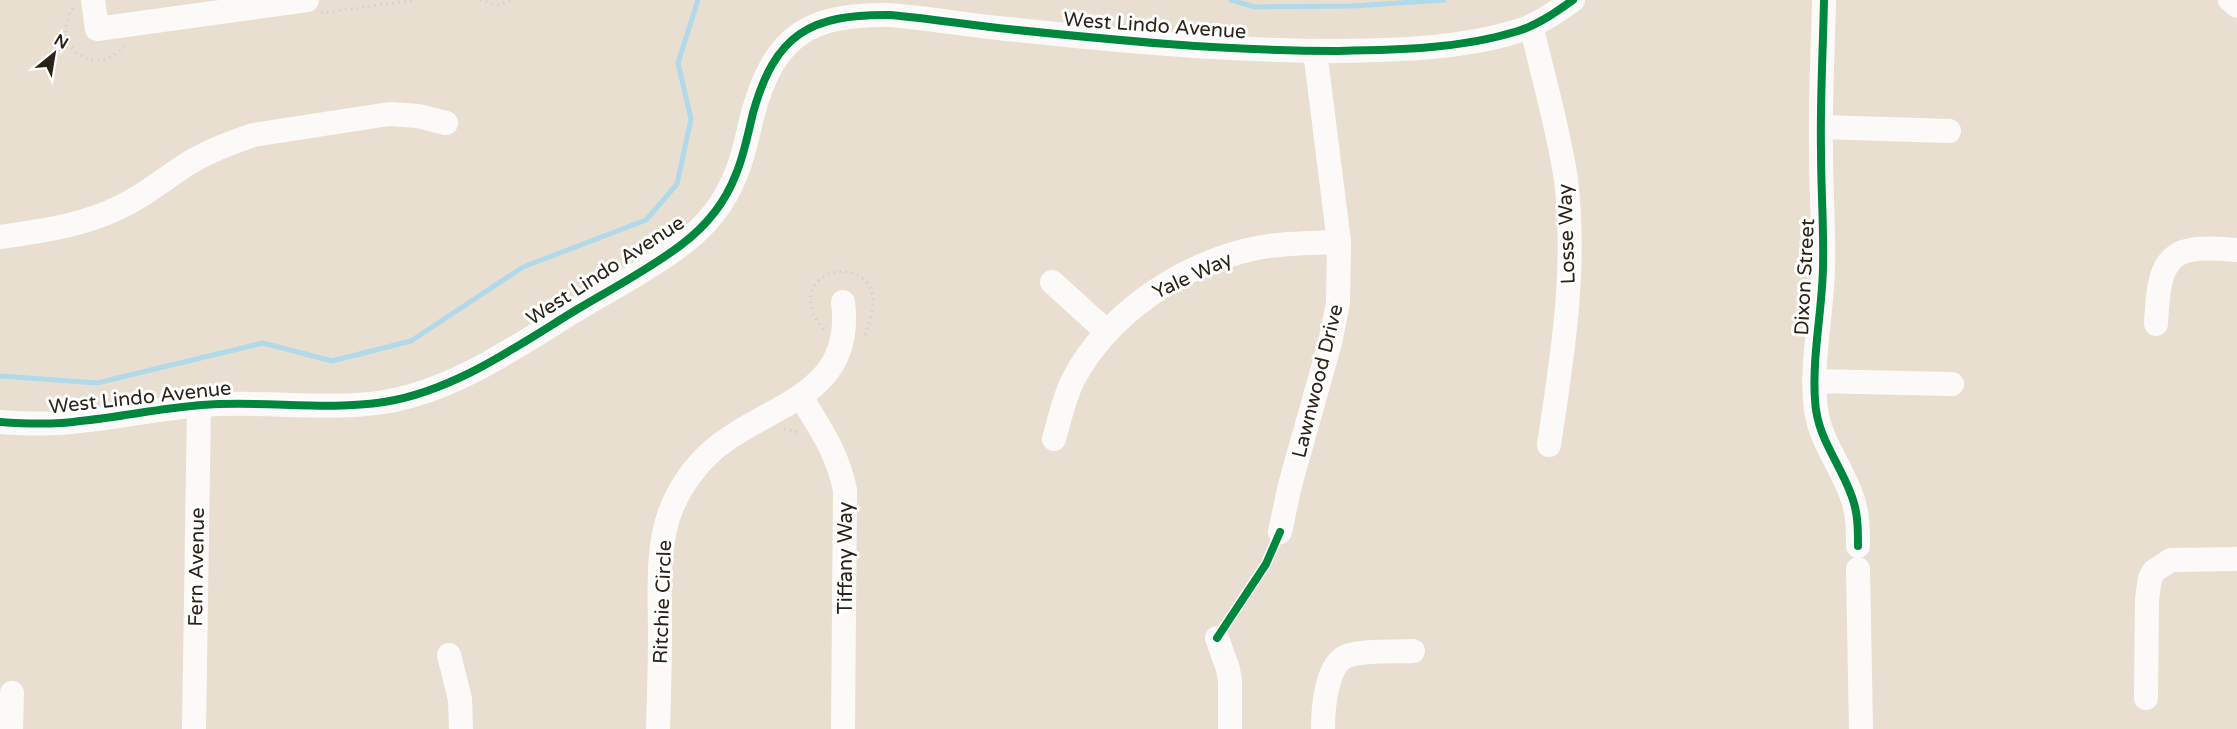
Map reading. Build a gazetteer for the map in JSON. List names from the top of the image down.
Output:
{
  "streets": {
    "street": [
      "West Lindo Avenue",
      "Losse Way",
      "Yale Way",
      "Dixon Street",
      "Lawnwood Drive",
      "Tiffany Way",
      "Fern Avenue",
      "Ritchie Circle"
    ]
  },
  "crossings": [
    ["West Lindo Avenue", "Losse Way"],
    ["West Lindo Avenue", "Lawnwood Drive"],
    ["West Lindo Avenue", "Fern Avenue"],
    ["Yale Way", "Lawnwood Drive"],
    ["Tiffany Way", "Ritchie Circle"]
  ],
  "north": "top right"
}
